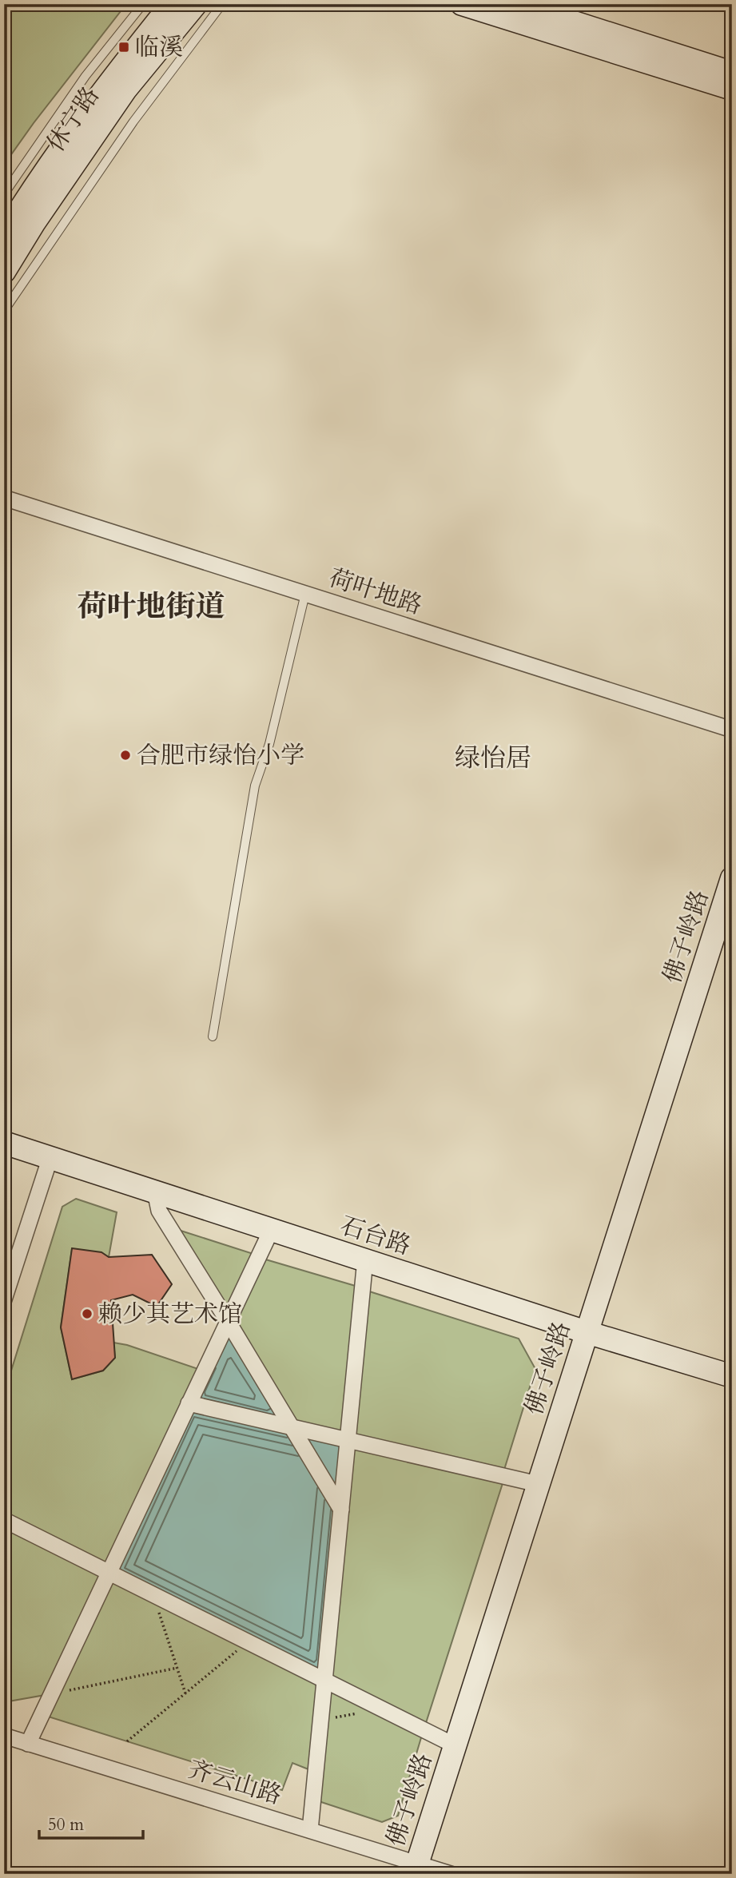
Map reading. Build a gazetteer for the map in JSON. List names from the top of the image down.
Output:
{
  "streets": {
    "street": [
      "休宁路",
      "荷叶地路",
      "佛子岭路",
      "石台路",
      "齐云山路"
    ]
  },
  "crossings": [
    ["佛子岭路", "石台路"],
    ["佛子岭路", "齐云山路"]
  ],
  "districts": ["荷叶地街道", "绿怡居"],
  "places": {
    "transit": ["临溪"],
    "other": ["合肥市绿怡小学", "赖少其艺术馆"]
  },
  "scale_bar": "50 m"
}
